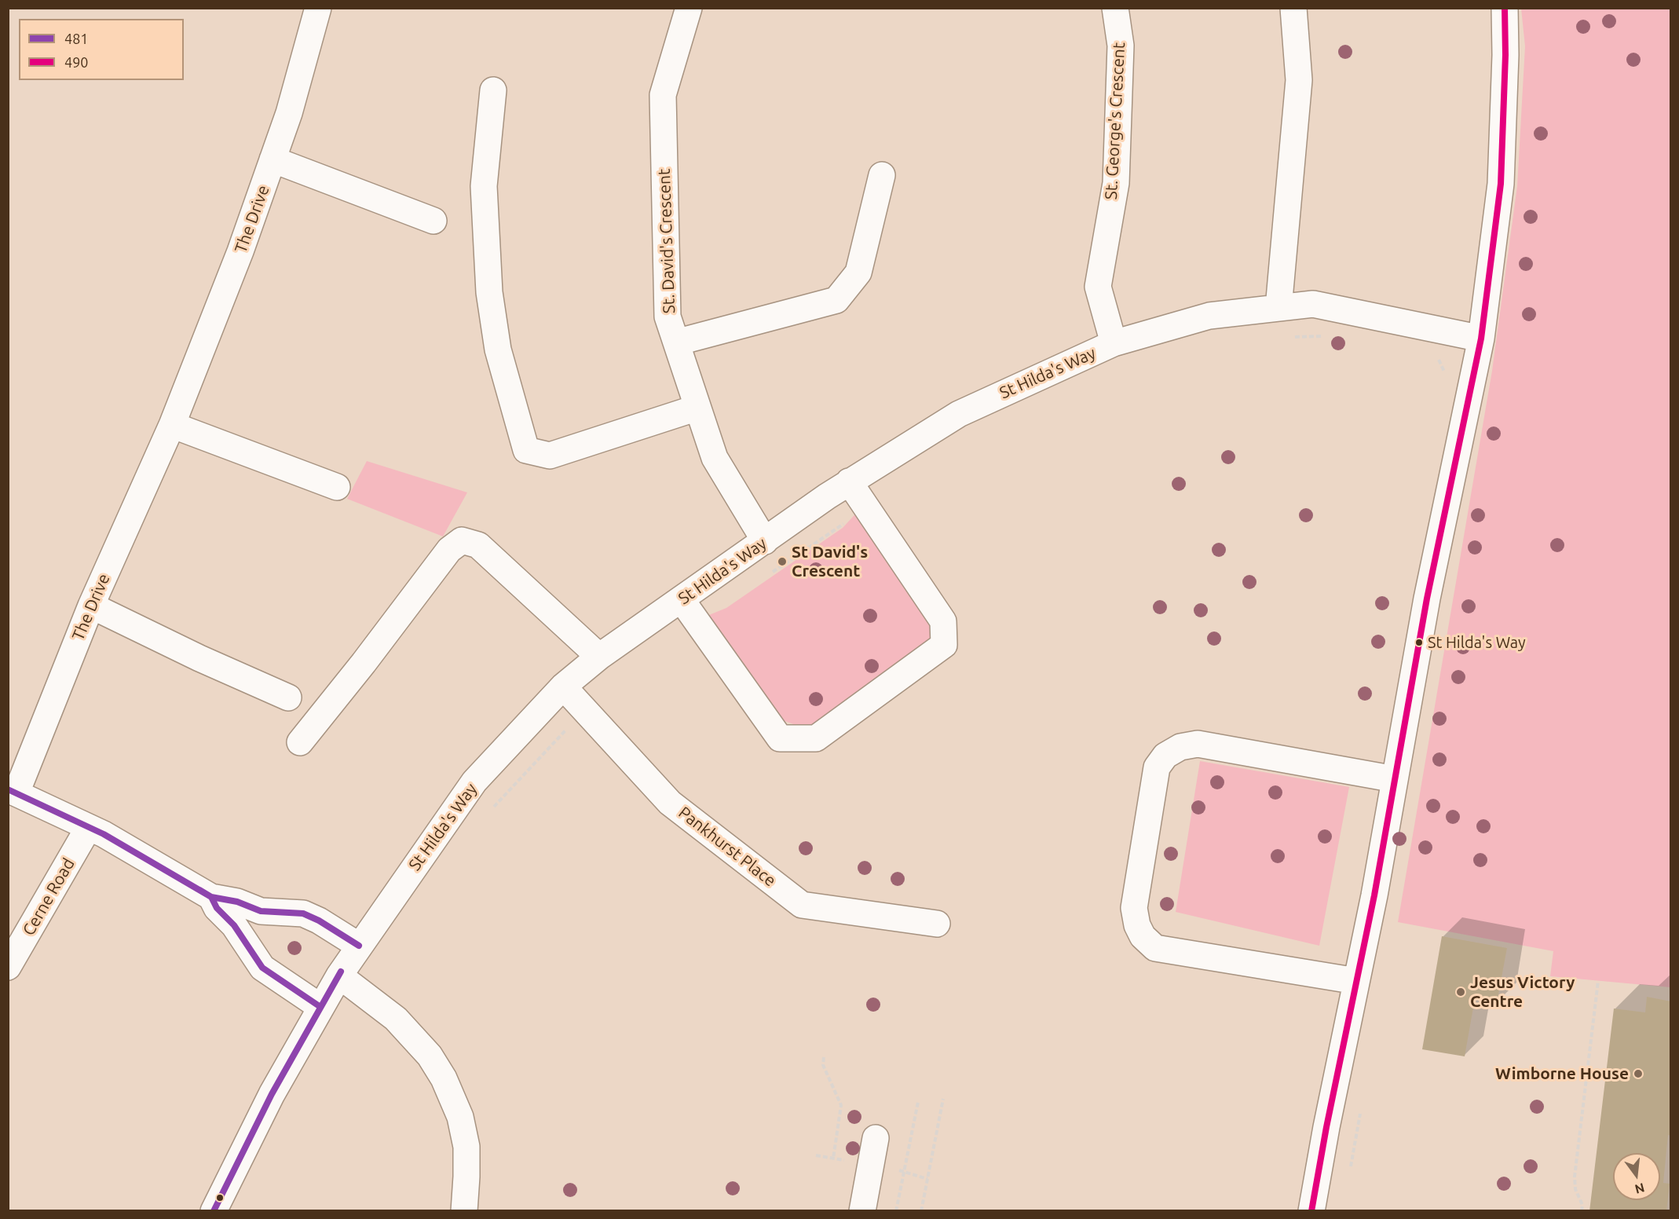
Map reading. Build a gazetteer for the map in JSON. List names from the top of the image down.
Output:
{
  "streets": {
    "street": [
      "St. George's Crescent",
      "The Drive",
      "St. David's Crescent",
      "St Hilda's Way",
      "Pankhurst Place",
      "Cerne Road"
    ]
  },
  "crossings": [
    ["St. George's Crescent", "St Hilda's Way"],
    ["St. David's Crescent", "St Hilda's Way"],
    ["St Hilda's Way", "Pankhurst Place"]
  ],
  "places": [
    "St David's Crescent",
    "St Hilda's Way",
    "Jesus Victory Centre",
    "Wimborne House"
  ],
  "lines": ["transit line 490", "transit line 481"],
  "legend": ["481", "490"],
  "north": "bottom"
}
